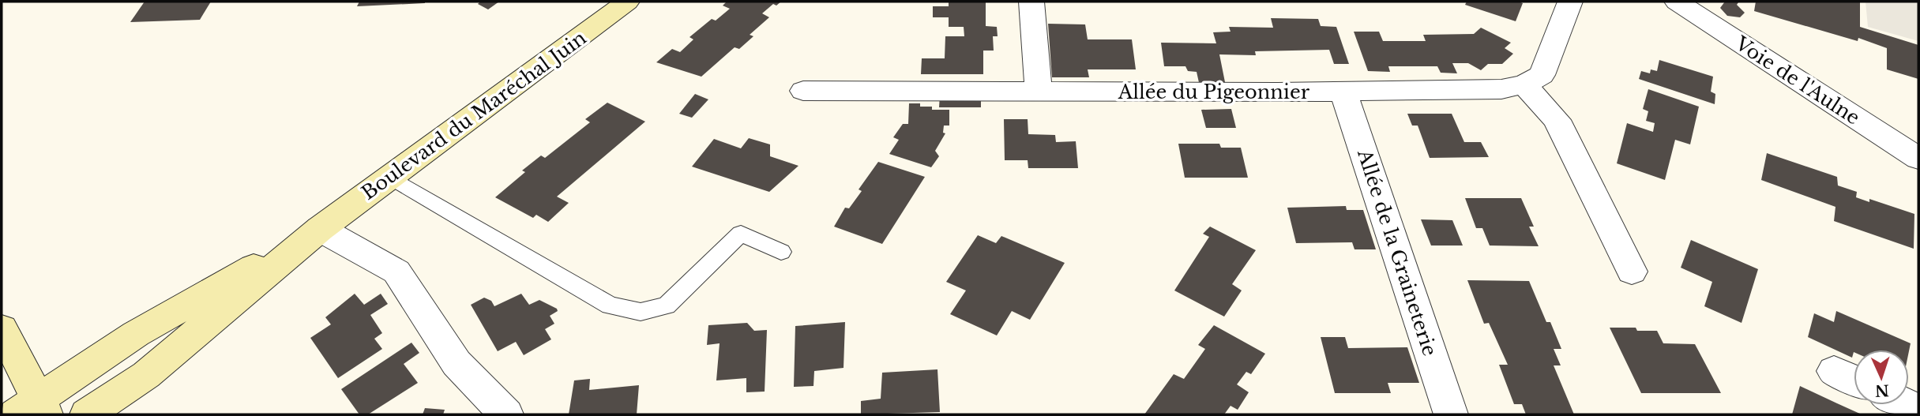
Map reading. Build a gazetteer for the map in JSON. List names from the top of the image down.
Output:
{
  "streets": {
    "street": [
      "Voie de l'Aulne",
      "Allée du Pigeonnier",
      "Boulevard du Maréchal Juin",
      "Allée de la Graineterie"
    ]
  },
  "crossings": [
    ["Allée du Pigeonnier", "Allée de la Graineterie"]
  ],
  "north": "bottom"
}
